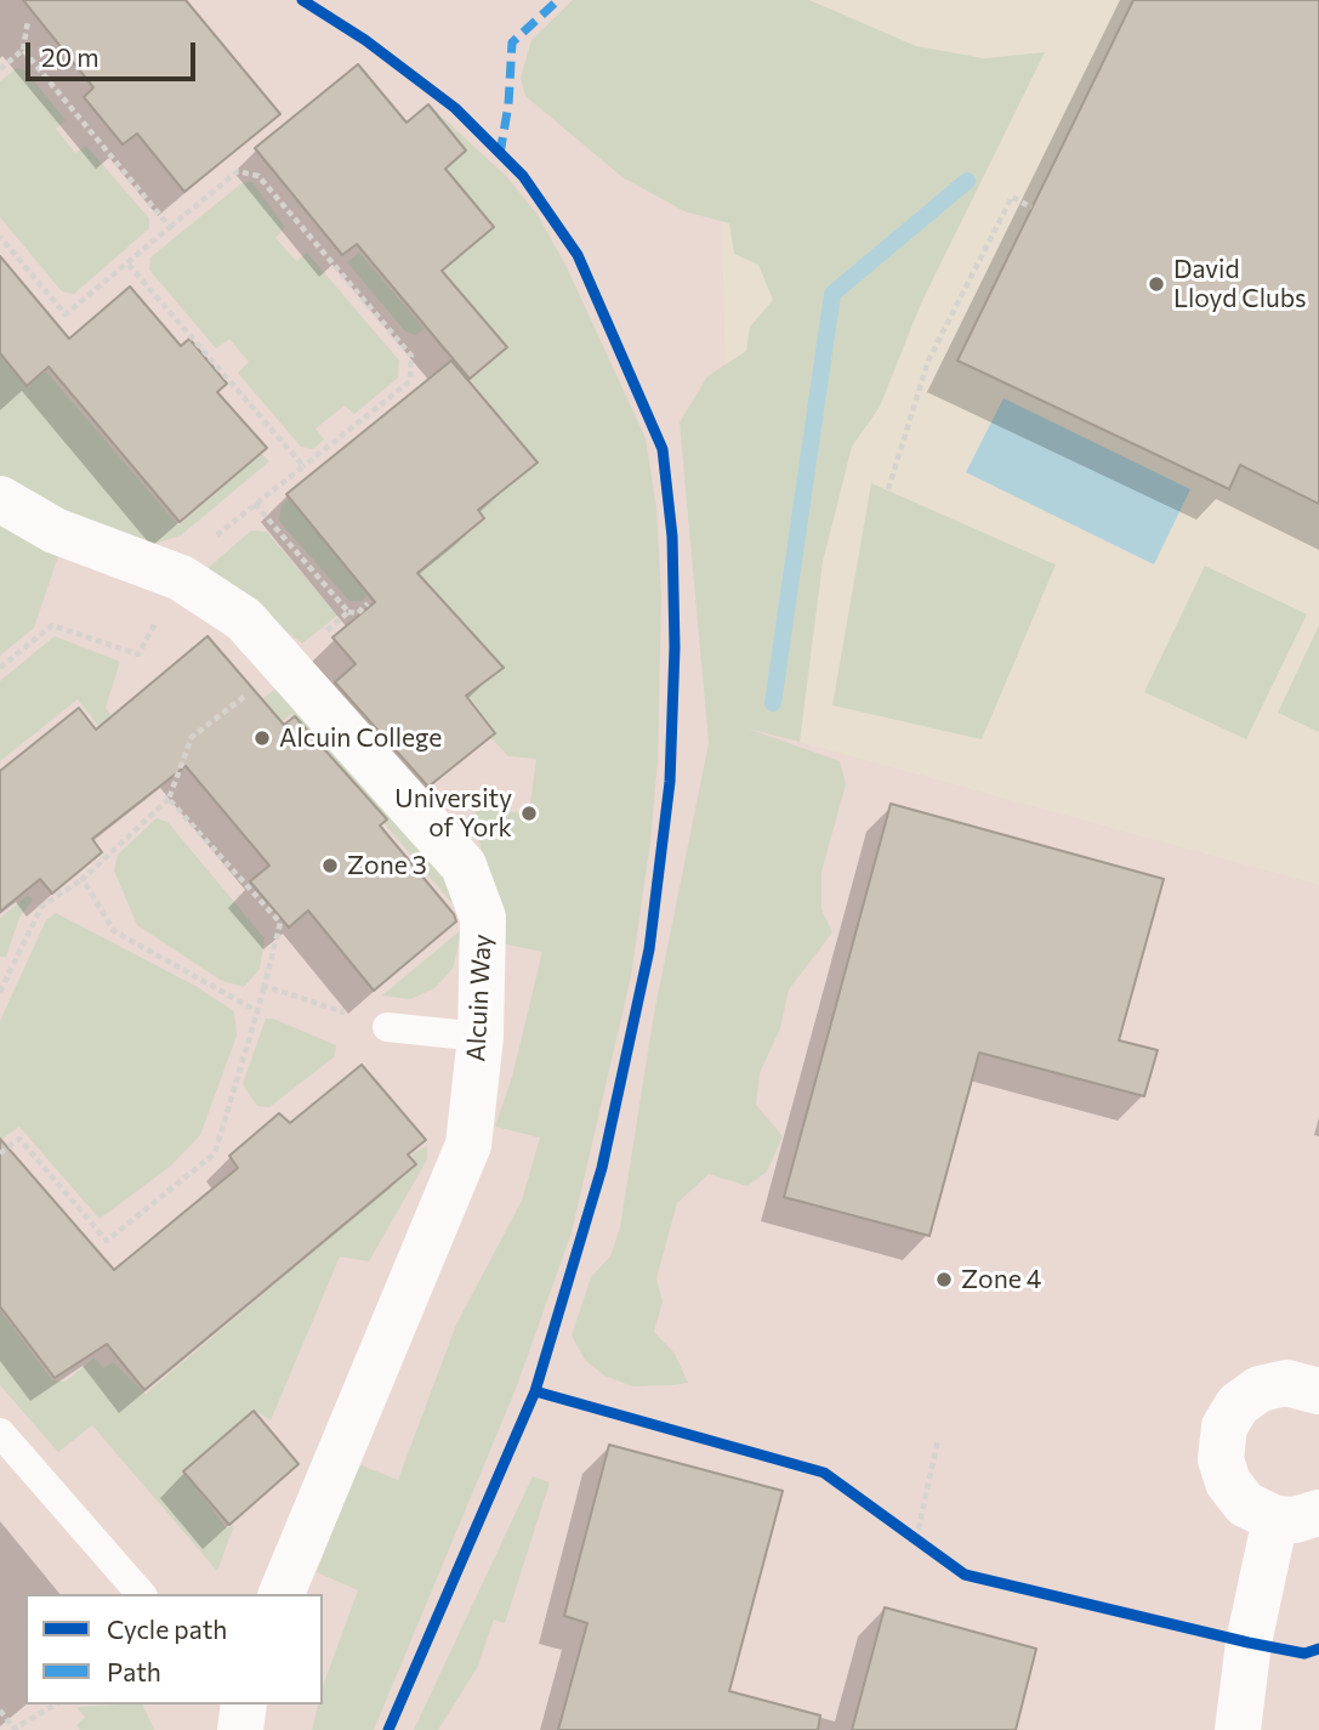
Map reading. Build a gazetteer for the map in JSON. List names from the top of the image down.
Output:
{
  "streets": {
    "street": ["Alcuin Way"]
  },
  "places": [
    "David Lloyd Clubs",
    "Alcuin College",
    "University of York",
    "Zone 3",
    "Zone 4"
  ],
  "legend": ["Cycle path", "Path"],
  "scale_bar": "20 m"
}
